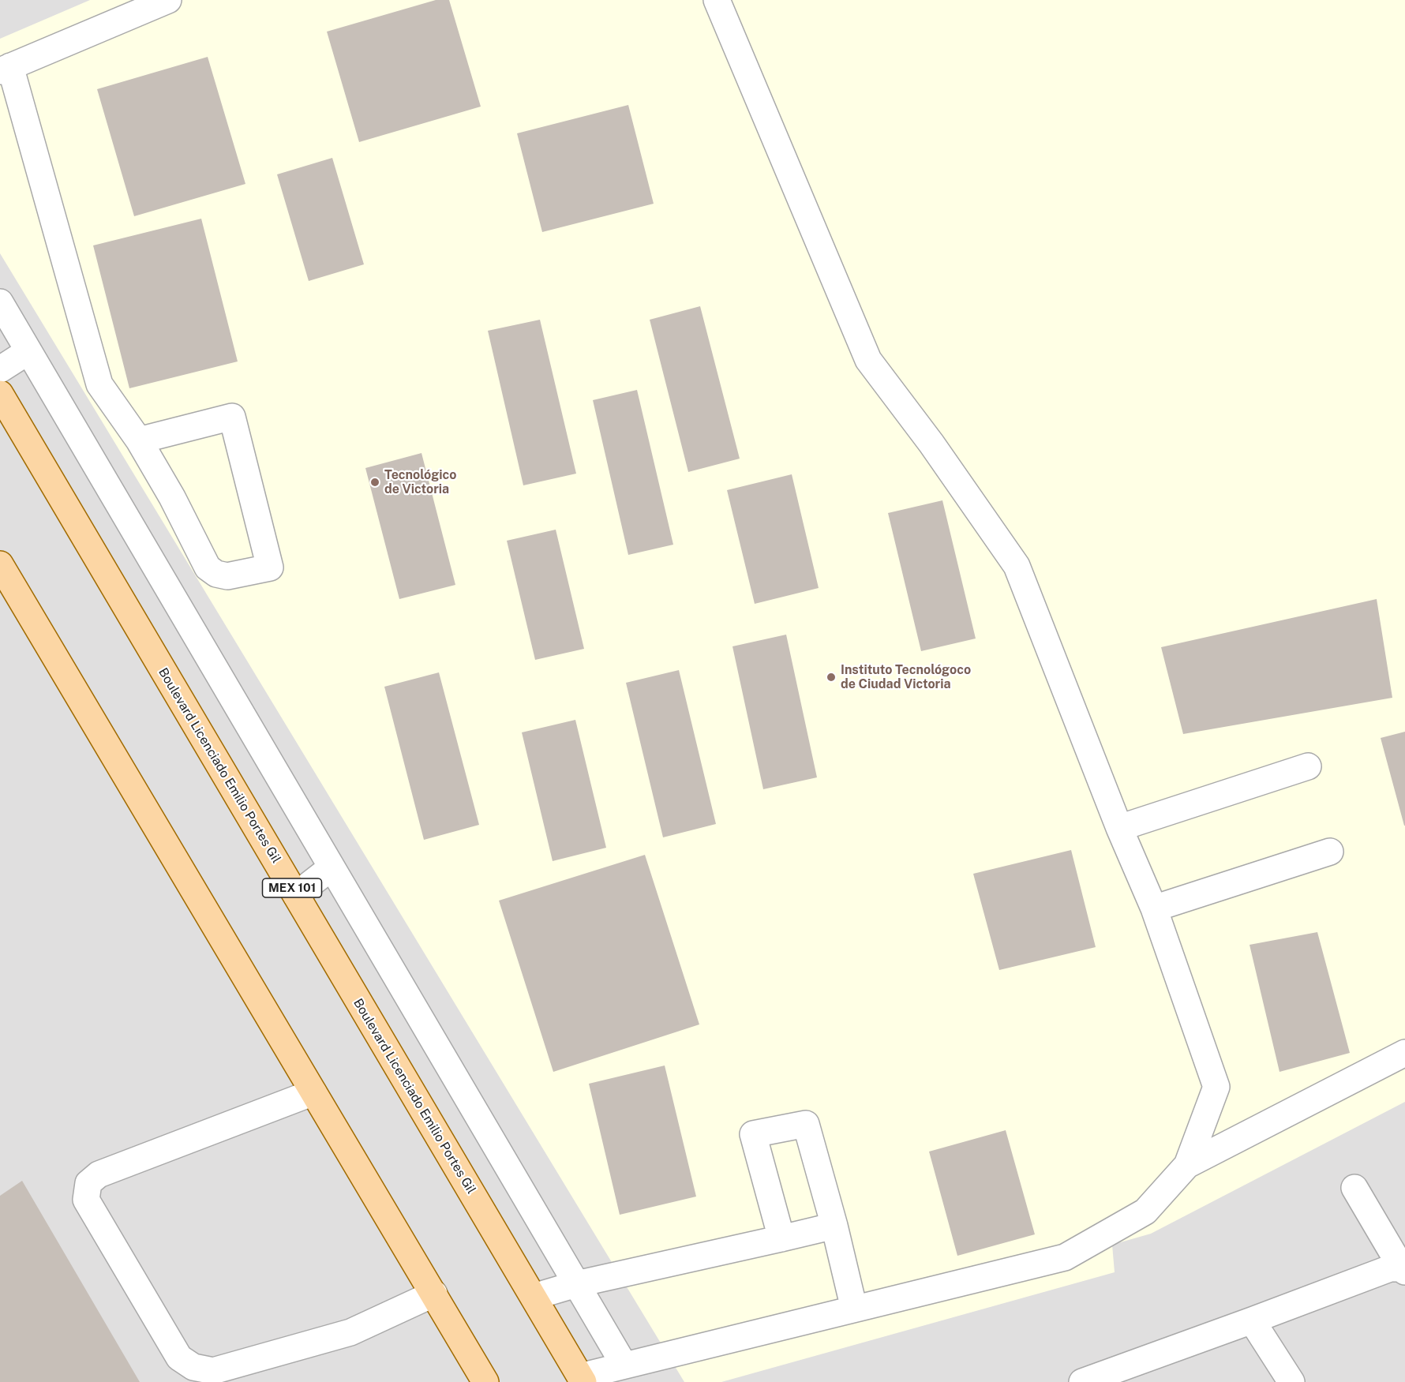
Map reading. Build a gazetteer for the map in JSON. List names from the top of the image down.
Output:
{
  "streets": {
    "main road": ["Boulevard Licenciado Emilio Portes Gil", "MEX 101"]
  },
  "places": ["Tecnológico de Victoria", "Instituto Tecnológoco de Ciudad Victoria"]
}
